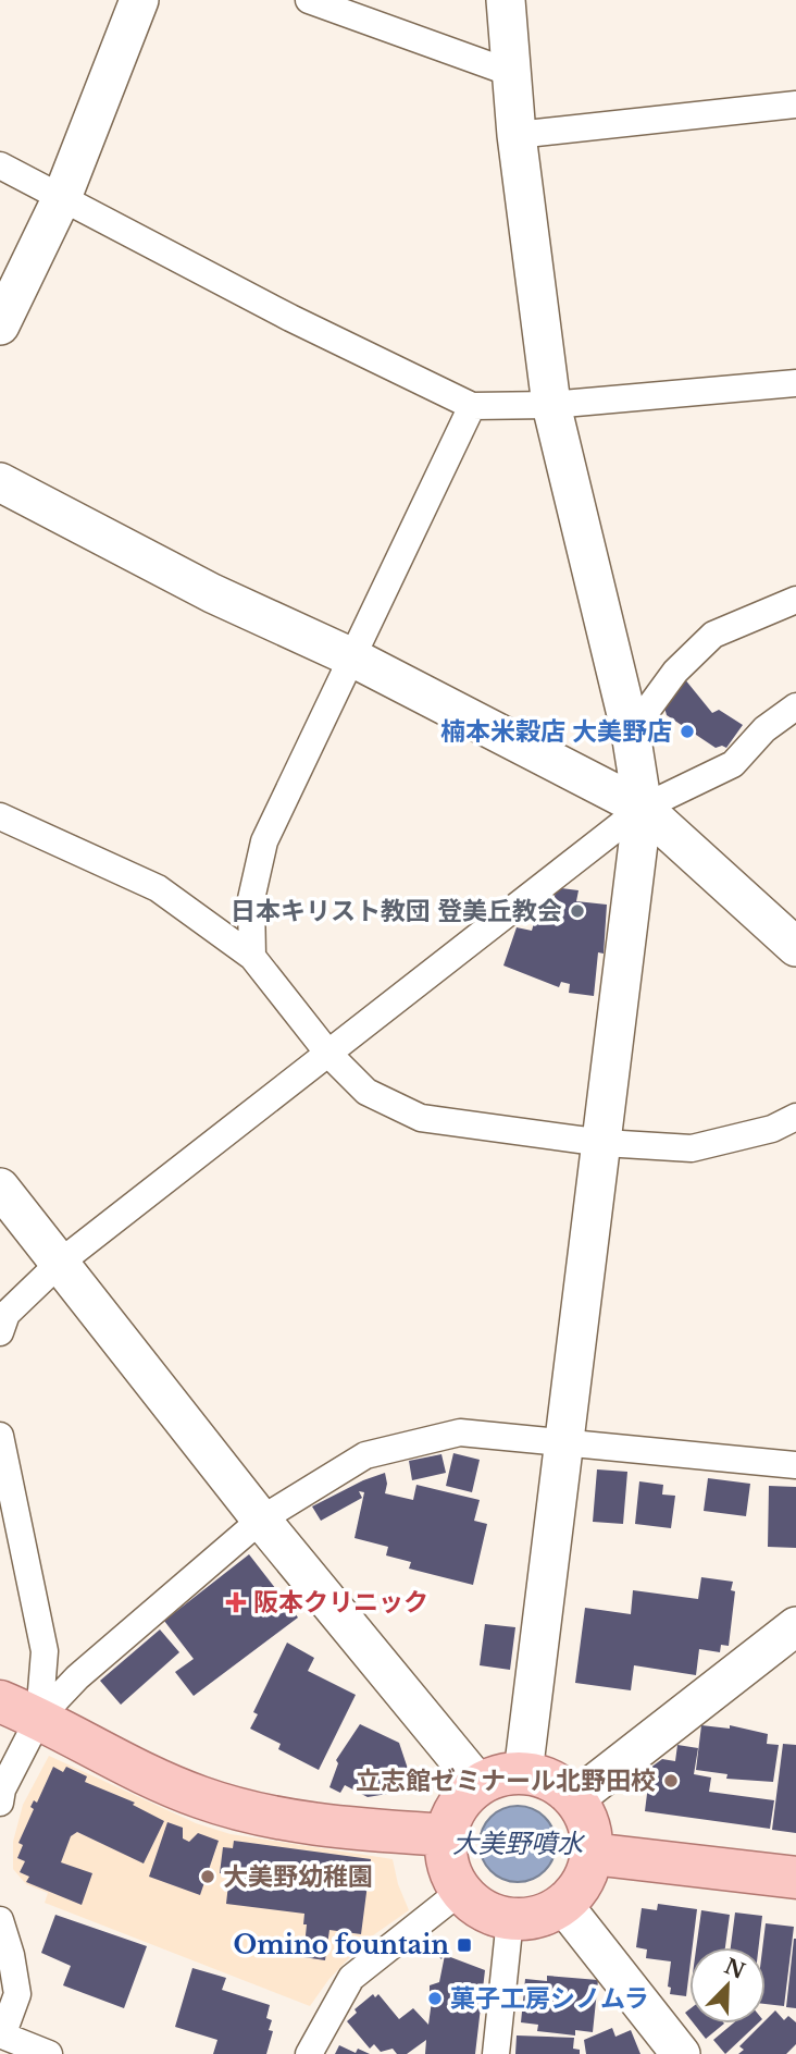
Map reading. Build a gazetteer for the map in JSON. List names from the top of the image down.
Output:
{
  "water": ["大美野噴水"],
  "places": {
    "other": [
      "楠本米穀店 大美野店",
      "日本キリスト教団 登美丘教会",
      "立志館ゼミナール北野田校",
      "大美野幼稚園",
      "菓子工房シノムラ"
    ],
    "health": ["阪本クリニック"],
    "transit": ["Omino fountain"]
  },
  "north": "top right"
}
